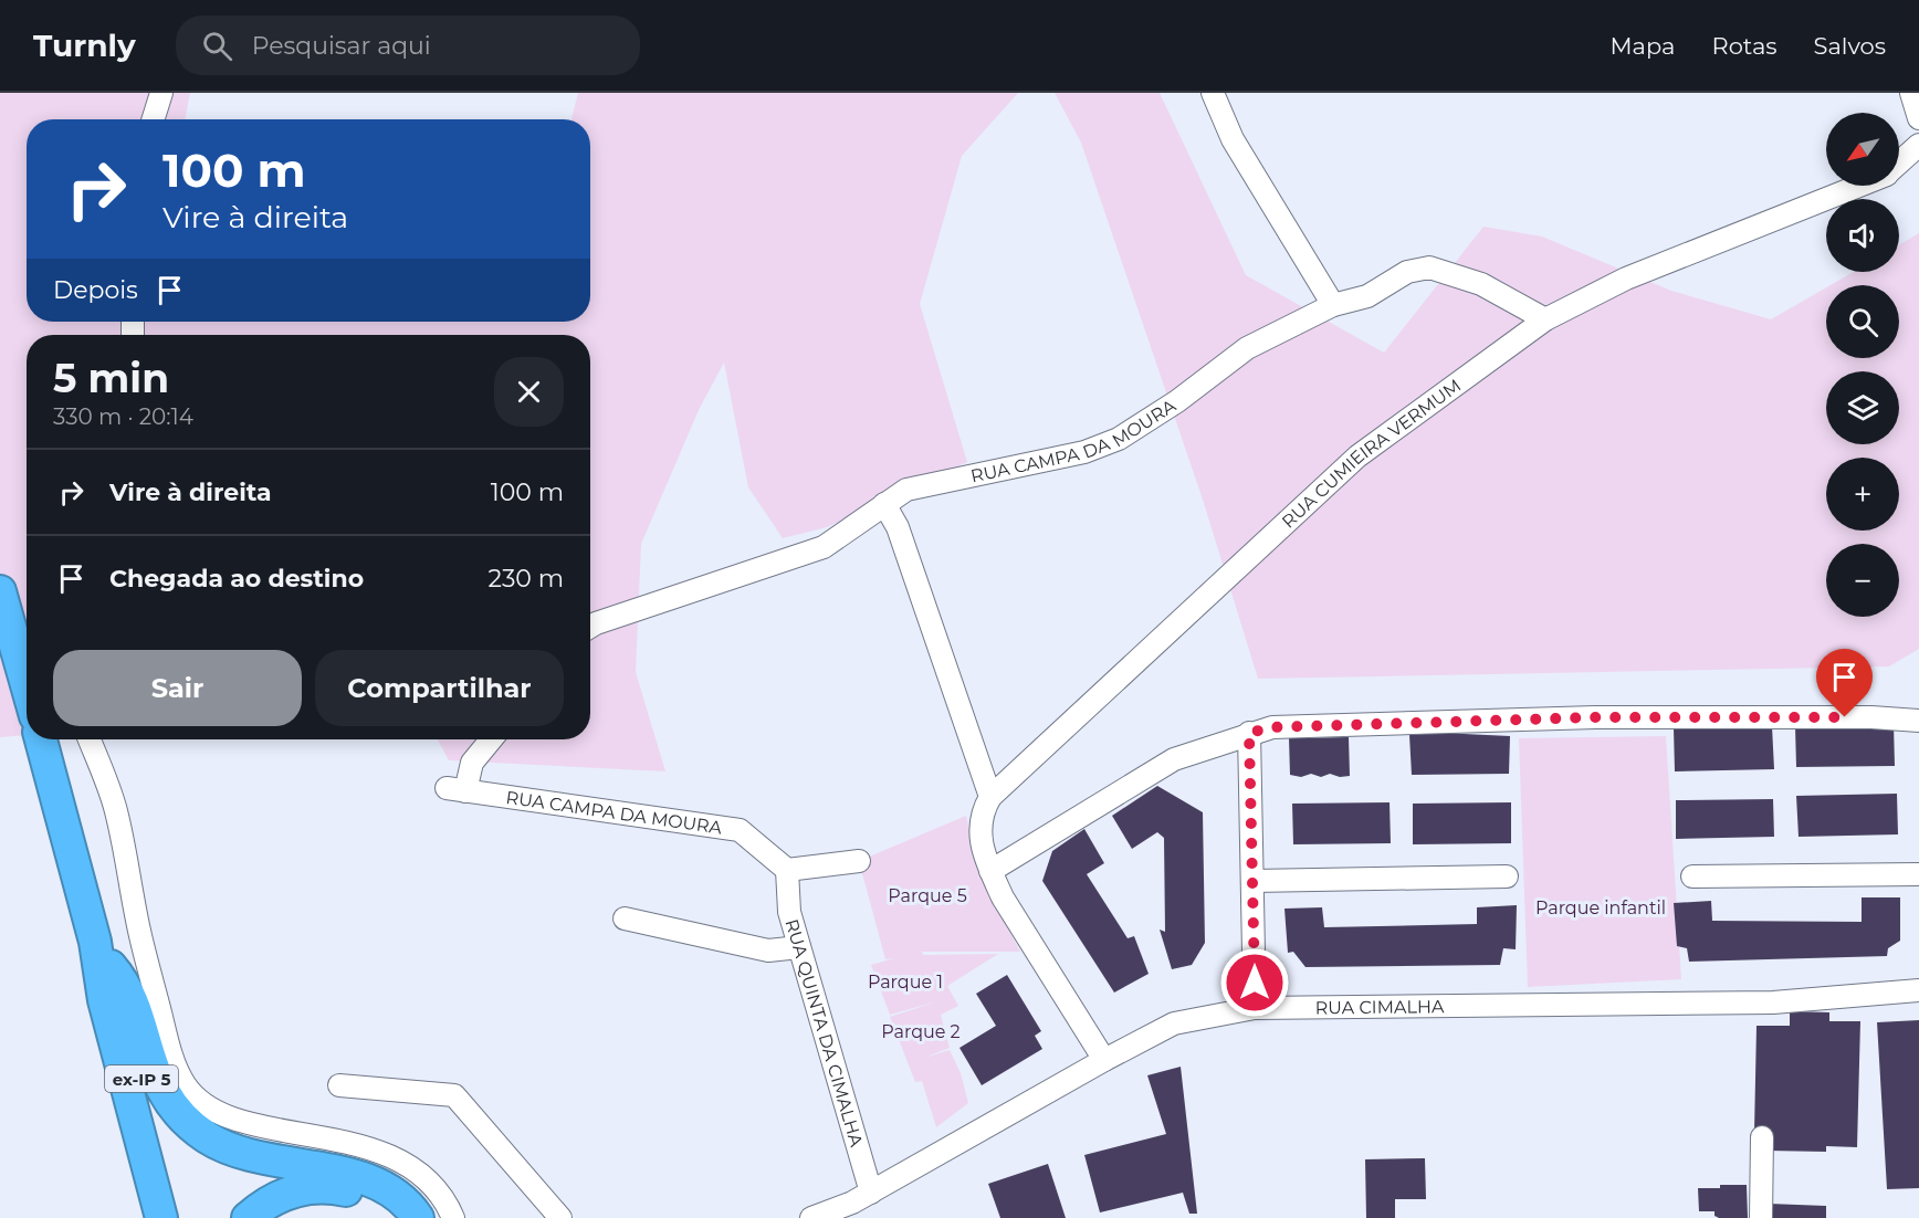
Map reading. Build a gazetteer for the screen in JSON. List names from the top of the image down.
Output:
{
  "streets": {
    "highway": ["ex-IP 5"],
    "street": [
      "RUA CAMPA DA MOURA",
      "RUA CUMIEIRA VERMUM",
      "RUA CIMALHA",
      "RUA QUINTA DA CIMALHA"
    ]
  },
  "crossings": [
    ["RUA CAMPA DA MOURA", "RUA CUMIEIRA VERMUM"],
    ["RUA CAMPA DA MOURA", "RUA QUINTA DA CIMALHA"],
    ["RUA CUMIEIRA VERMUM", "RUA CIMALHA"],
    ["RUA CIMALHA", "RUA QUINTA DA CIMALHA"]
  ],
  "parks": [
    "Parque 5",
    "Parque infantil",
    "Parque 1",
    "Parque 2"
  ],
  "north": "bottom left",
  "page": {
    "header": "Turnly",
    "search": "Pesquisar aqui",
    "nav": ["Mapa", "Rotas", "Salvos"],
    "map_buttons": ["+", "−"],
    "turn": ["100 m", "Vire à direita"],
    "then": "Depois",
    "heading": ["5 min", "330 m · 20:14"],
    "list": [
      {
        "name": "Vire à direita",
        "value": "100 m"
      },
      {
        "name": "Chegada ao destino",
        "value": "230 m"
      }
    ],
    "buttons": ["Sair", "Compartilhar"]
  }
}
